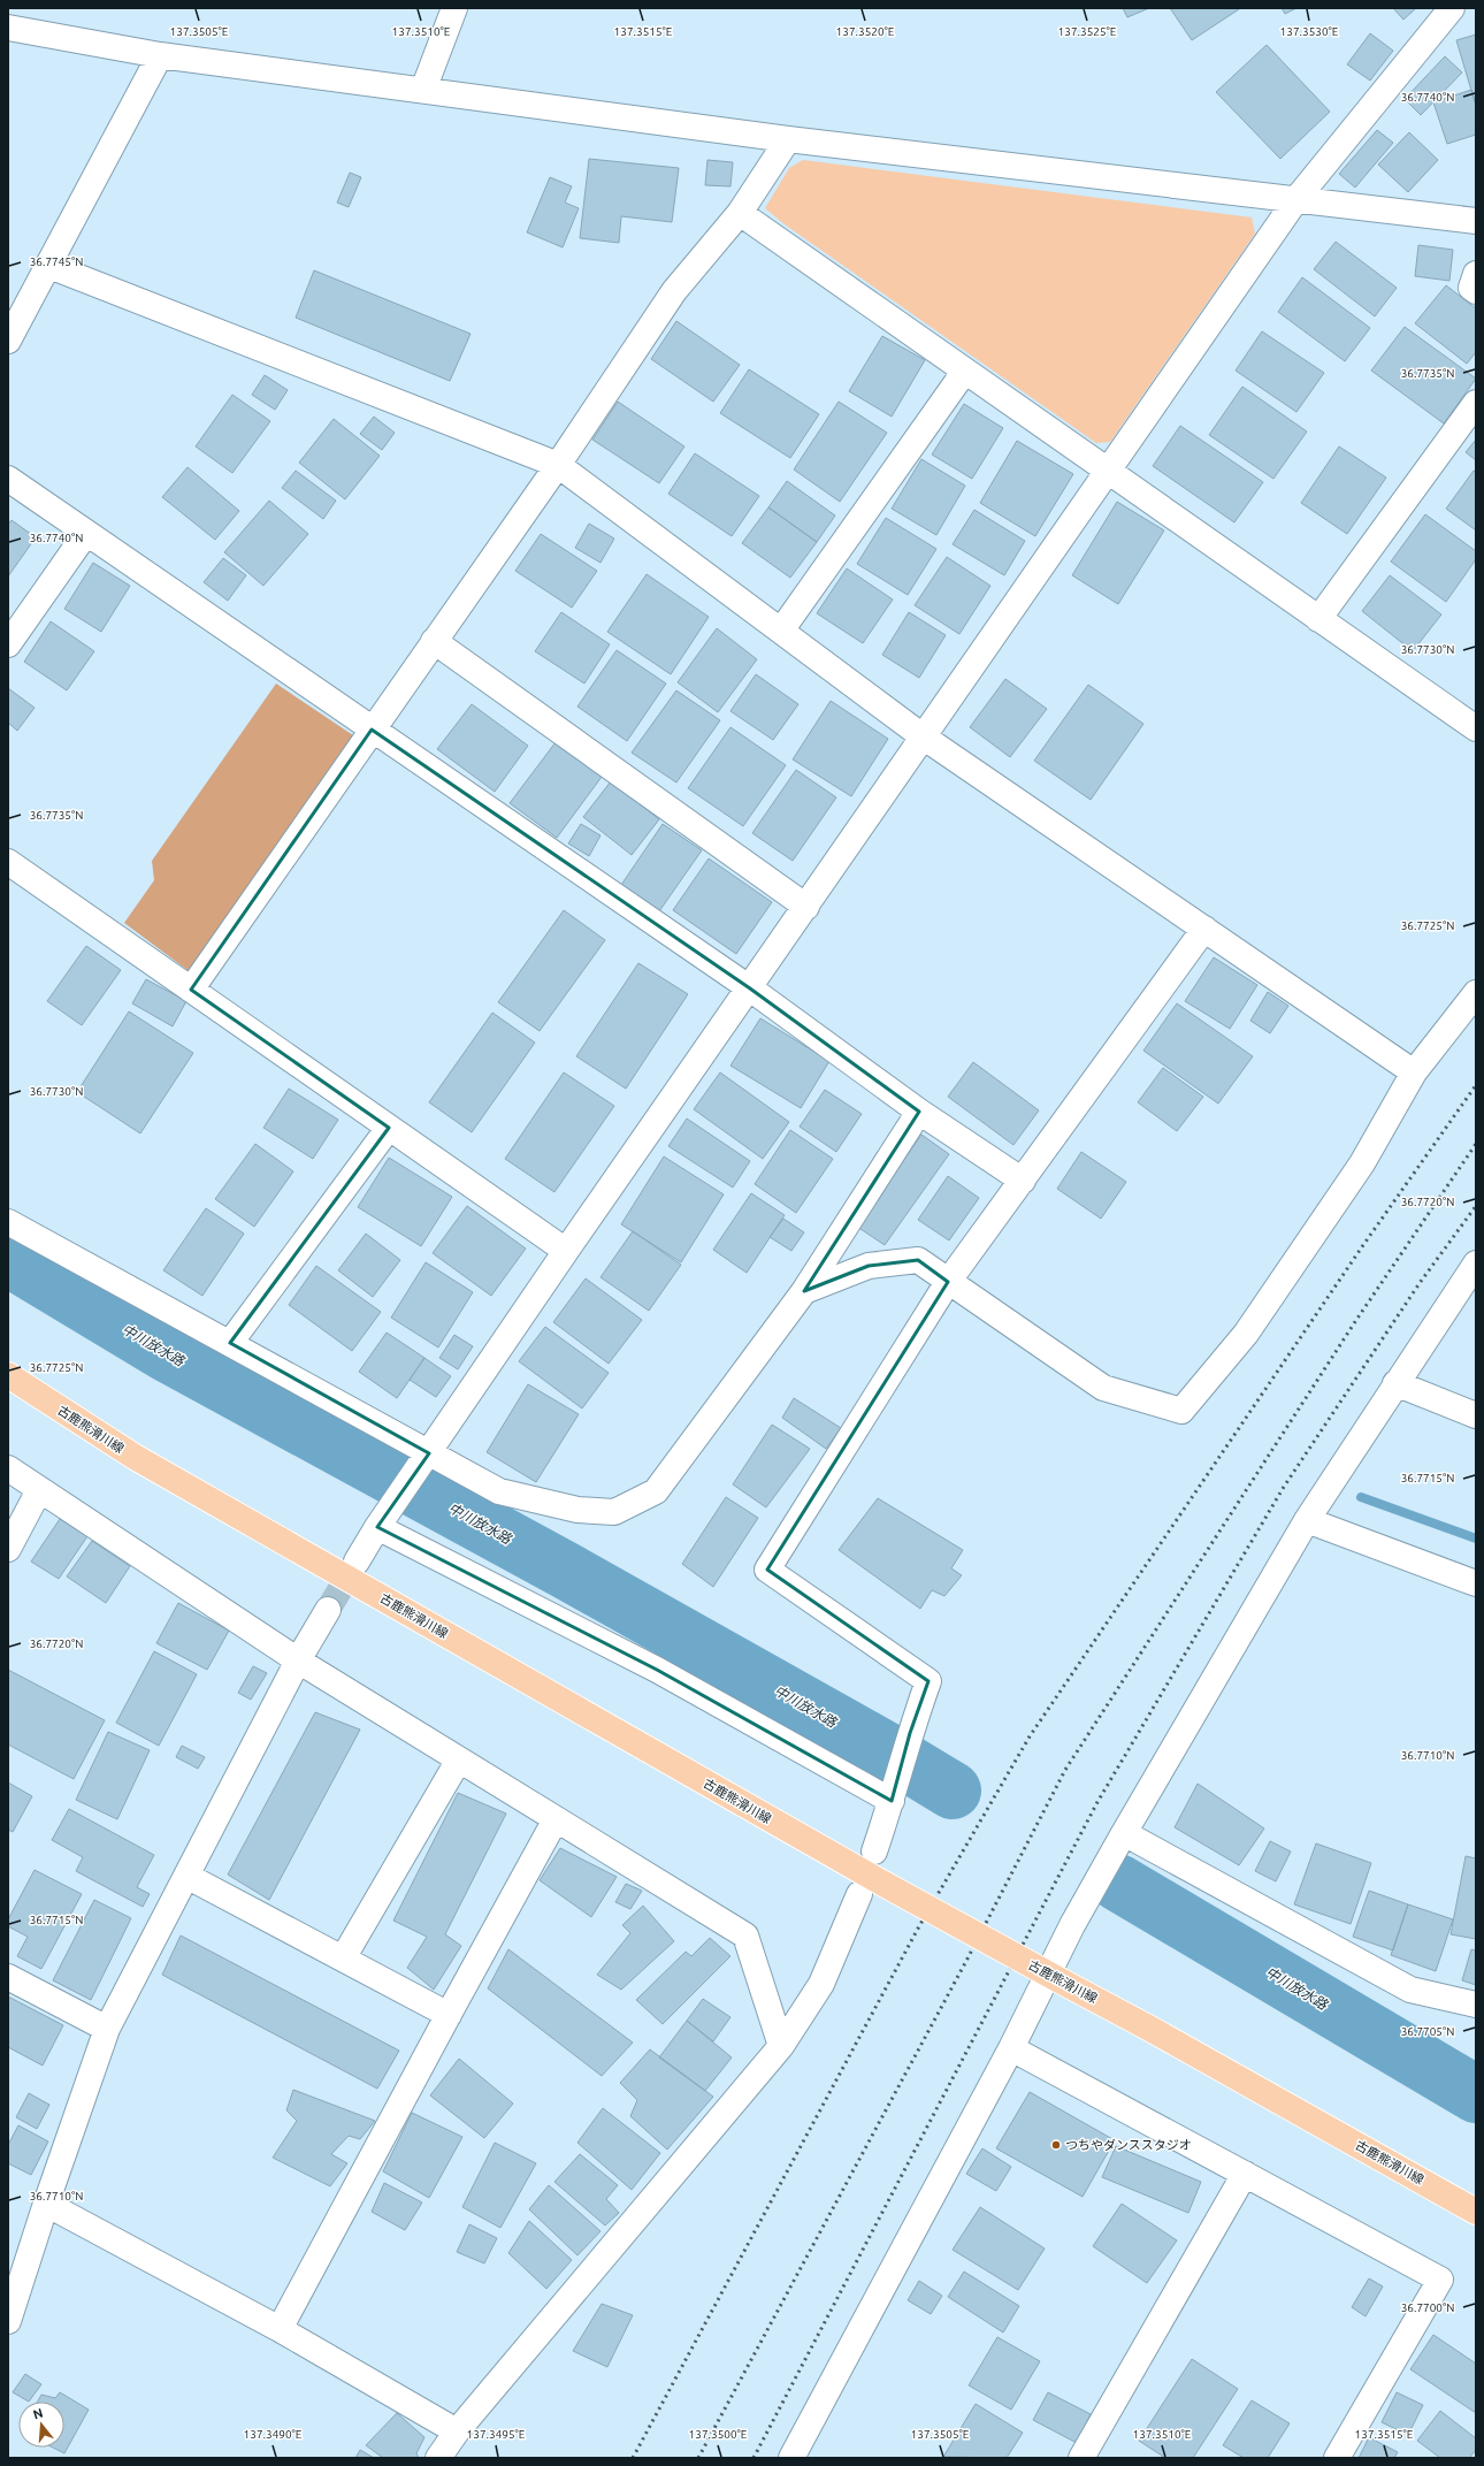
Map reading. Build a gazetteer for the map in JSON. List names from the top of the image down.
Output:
{
  "streets": {
    "main road": ["古鹿熊滑川線"]
  },
  "water": ["中川放水路"],
  "places": ["つちやダンススタジオ"],
  "north": "top",
  "coordinates": [
    "137.3505°E",
    "137.3510°E",
    "137.3515°E",
    "137.3520°E",
    "137.3525°E",
    "137.3530°E",
    "36.7740°N",
    "36.7745°N",
    "36.7735°N",
    "36.7730°N",
    "36.7725°N",
    "36.7720°N",
    "36.7715°N",
    "36.7710°N",
    "36.7705°N",
    "36.7700°N",
    "137.3490°E",
    "137.3495°E",
    "137.3500°E"
  ]
}
